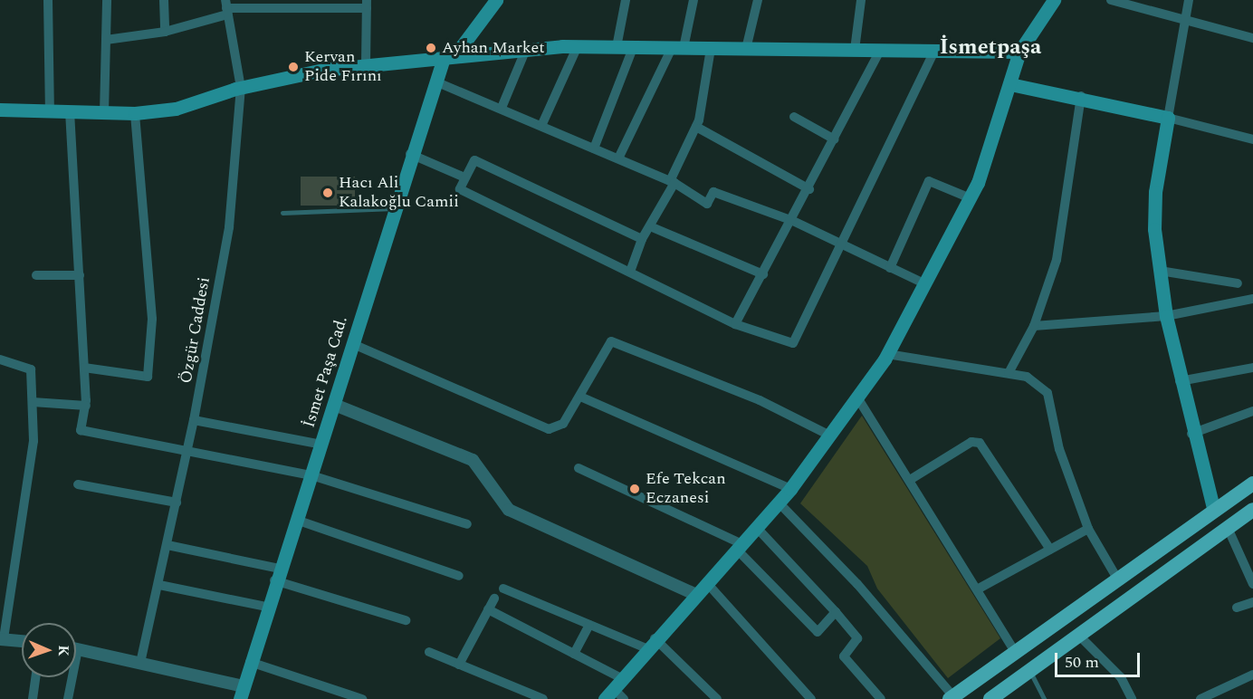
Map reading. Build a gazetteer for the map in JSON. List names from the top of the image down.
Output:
{
  "streets": {
    "main road": ["İsmet Paşa Cad."],
    "street": ["Özgür Caddesi"]
  },
  "districts": ["İsmetpaşa"],
  "places": [
    "Ayhan Market",
    "Kervan Pide Fırını",
    "Hacı Ali Kalakoğlu Camii",
    "Efe Tekcan Eczanesi"
  ],
  "scale_bar": "50 m",
  "north": "right"
}
